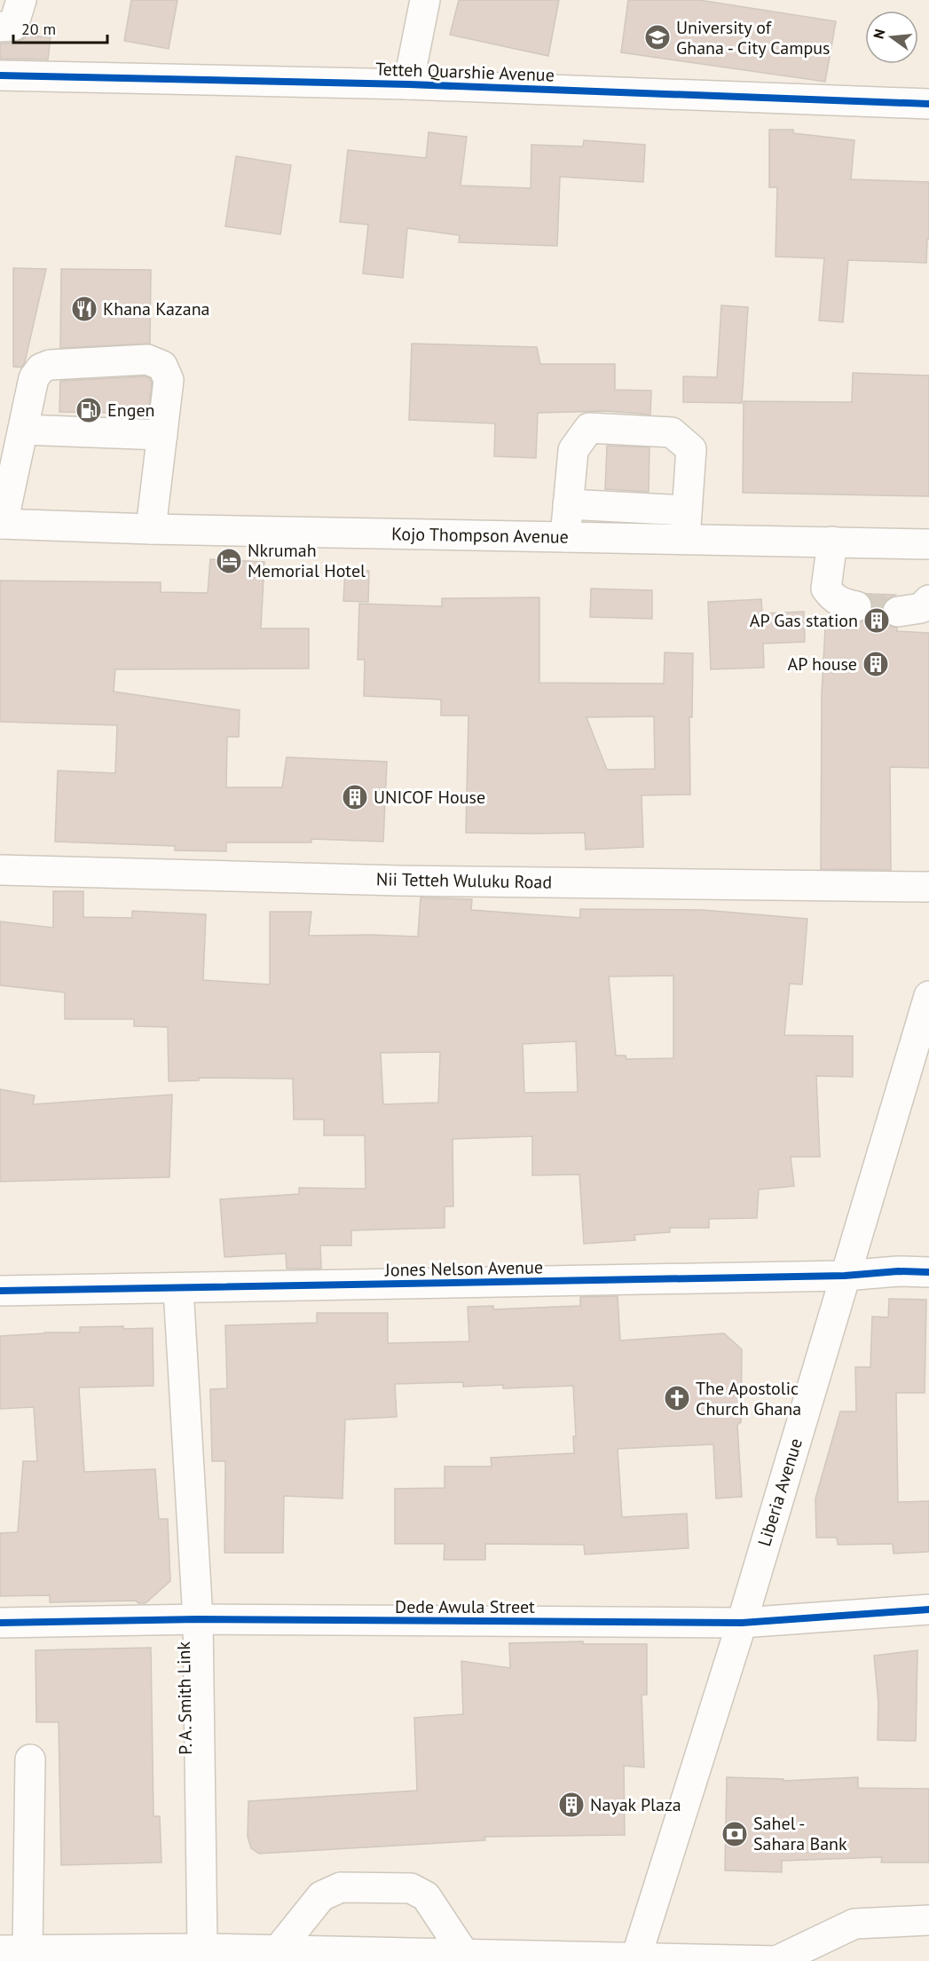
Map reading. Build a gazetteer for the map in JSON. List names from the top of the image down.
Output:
{
  "streets": {
    "street": [
      "Tetteh Quarshie Avenue",
      "Kojo Thompson Avenue",
      "Nii Tetteh Wuluku Road",
      "Jones Nelson Avenue",
      "Liberia Avenue",
      "Dede Awula Street",
      "P. A. Smith Link"
    ]
  },
  "crossings": [
    ["Jones Nelson Avenue", "Liberia Avenue"],
    ["Jones Nelson Avenue", "P. A. Smith Link"],
    ["Liberia Avenue", "Dede Awula Street"],
    ["Dede Awula Street", "P. A. Smith Link"]
  ],
  "places": {
    "school or university": ["University of Ghana - City Campus"],
    "restaurant": ["Khana Kazana"],
    "fuel station": ["Engen"],
    "hotel": ["Nkrumah Memorial Hotel"],
    "building": [
      "AP Gas station",
      "AP house",
      "UNICOF House",
      "Nayak Plaza"
    ],
    "church": ["The Apostolic Church Ghana"],
    "bank": ["Sahel - Sahara Bank"]
  },
  "scale_bar": "20 m",
  "north": "left"
}
